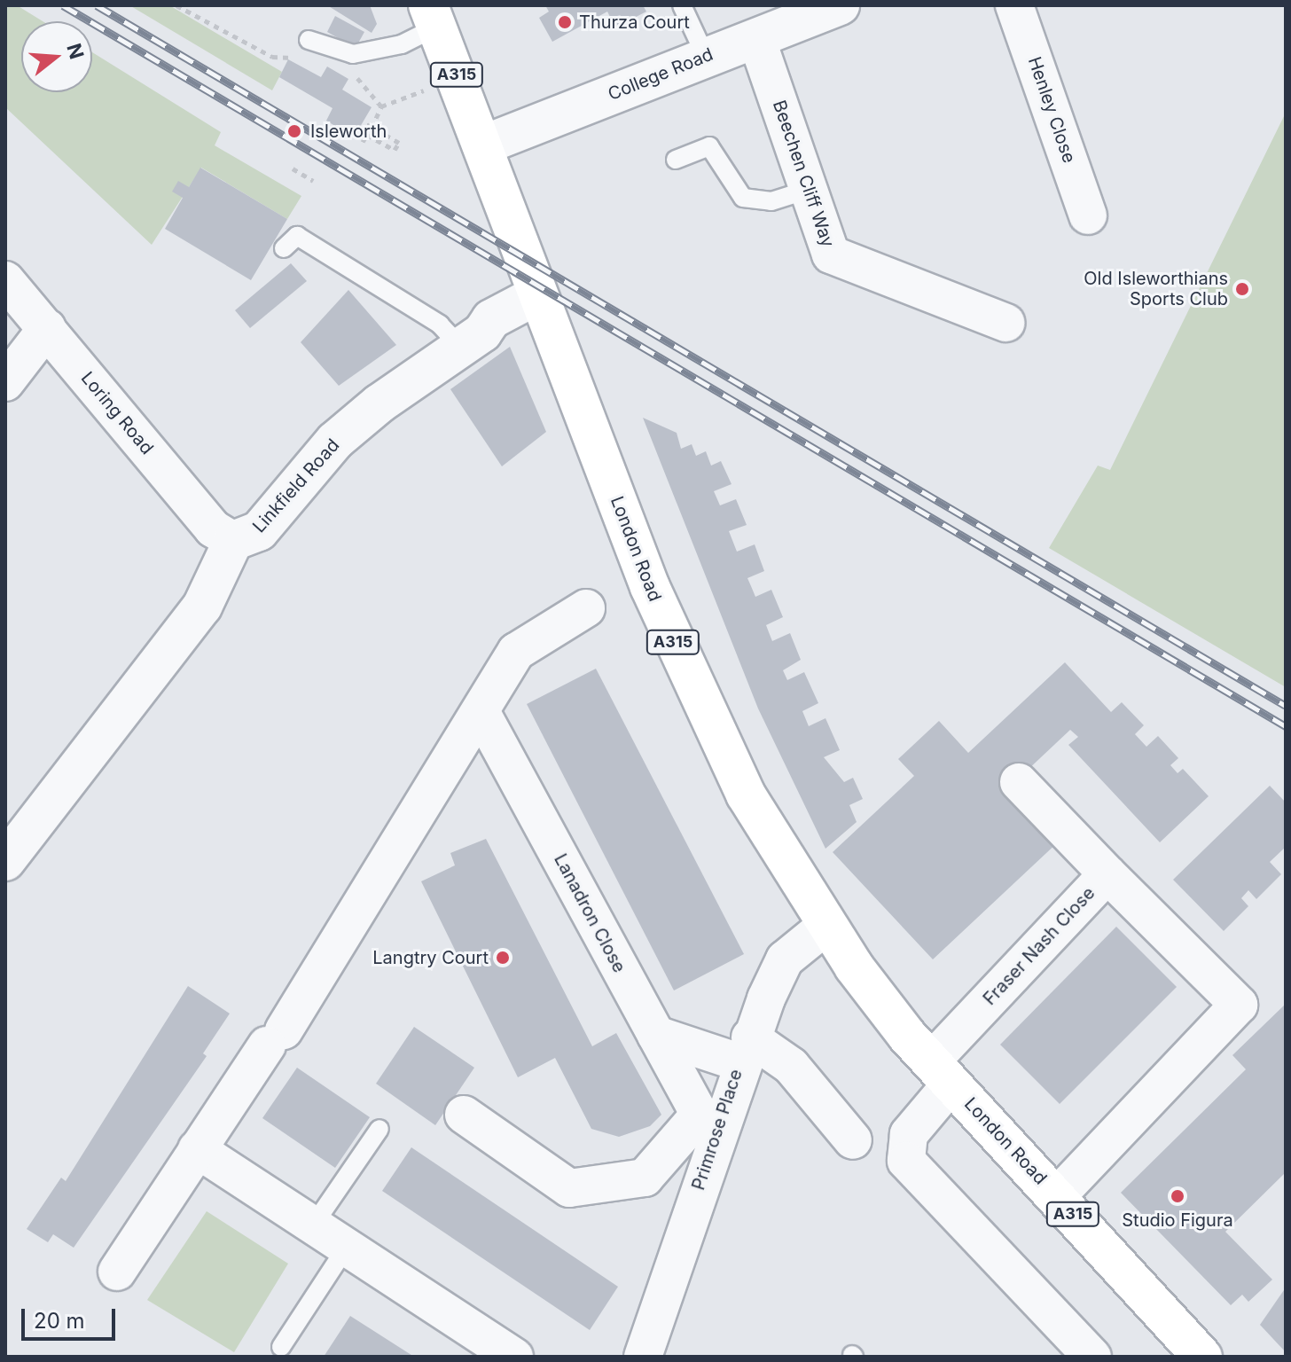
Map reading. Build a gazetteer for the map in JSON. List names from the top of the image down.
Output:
{
  "streets": {
    "main road": ["A315", "London Road"],
    "street": [
      "College Road",
      "Henley Close",
      "Beechen Cliff Way",
      "Loring Road",
      "Linkfield Road",
      "Lanadron Close",
      "Fraser Nash Close",
      "Primrose Place"
    ]
  },
  "crossings": [
    ["College Road", "Beechen Cliff Way"],
    ["College Road", "London Road"],
    ["Loring Road", "Linkfield Road"],
    ["Linkfield Road", "London Road"],
    ["London Road", "Fraser Nash Close"],
    ["London Road", "Primrose Place"]
  ],
  "places": [
    "Thurza Court",
    "Isleworth",
    "Old Isleworthians Sports Club",
    "Langtry Court",
    "Studio Figura"
  ],
  "scale_bar": "20 m",
  "north": "right"
}
